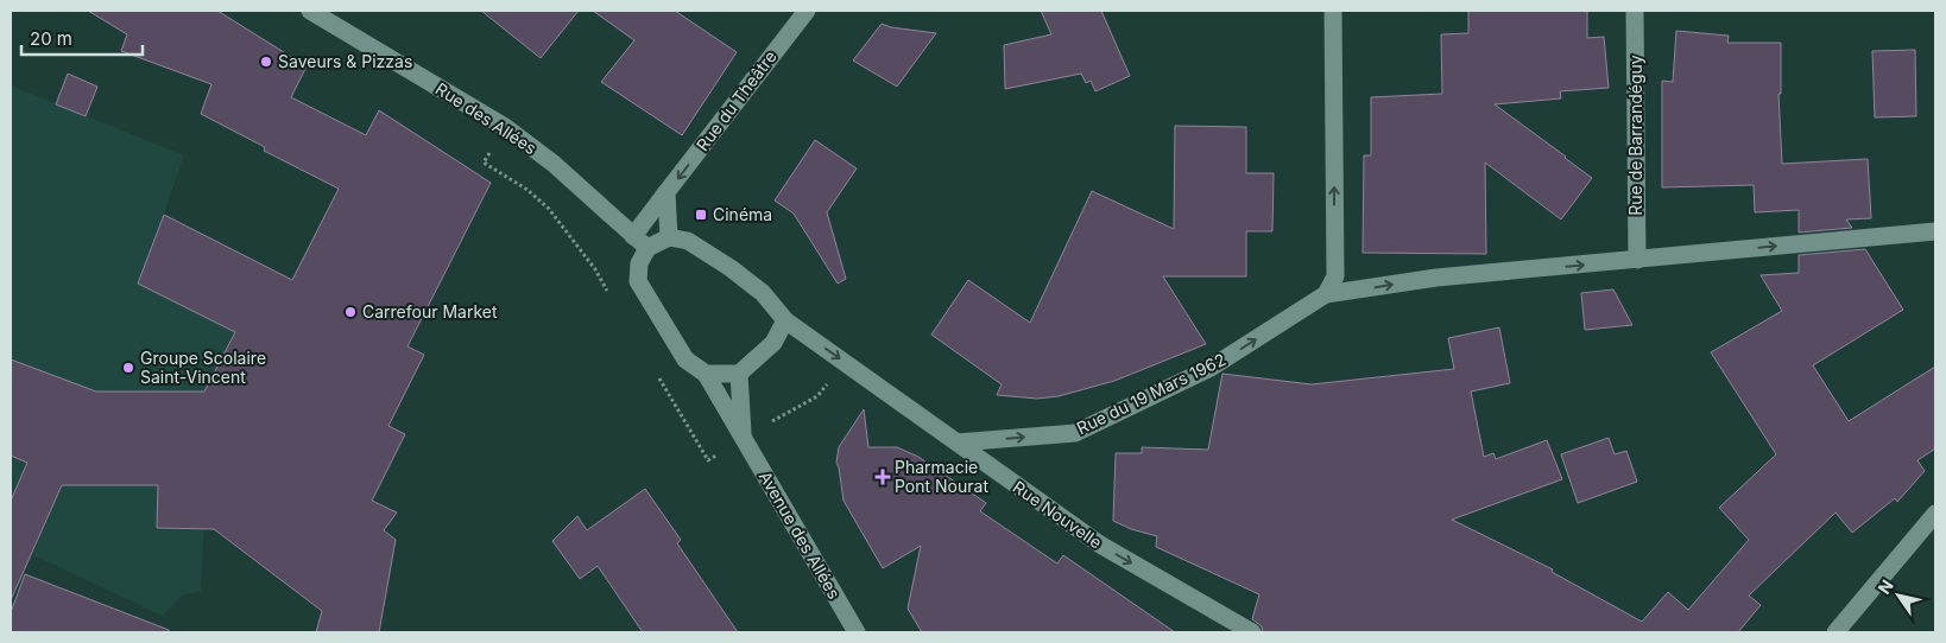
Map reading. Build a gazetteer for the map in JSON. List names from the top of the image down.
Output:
{
  "streets": {
    "street": [
      "Rue du Theâtre",
      "Rue des Allées",
      "Rue de Barrandéguy",
      "Rue du 19 Mars 1962",
      "Rue Nouvelle",
      "Avenue des Allées"
    ]
  },
  "crossings": [
    ["Rue du Theâtre", "Rue des Allées"],
    ["Rue du 19 Mars 1962", "Rue Nouvelle"]
  ],
  "one_way": ["Rue du Theâtre", "Rue du 19 Mars 1962", "Rue Nouvelle"],
  "places": {
    "other": ["Saveurs & Pizzas", "Carrefour Market", "Groupe Scolaire Saint-Vincent"],
    "transit": ["Cinéma"],
    "health": ["Pharmacie Pont Nourat"]
  },
  "scale_bar": "20 m",
  "north": "top left"
}
